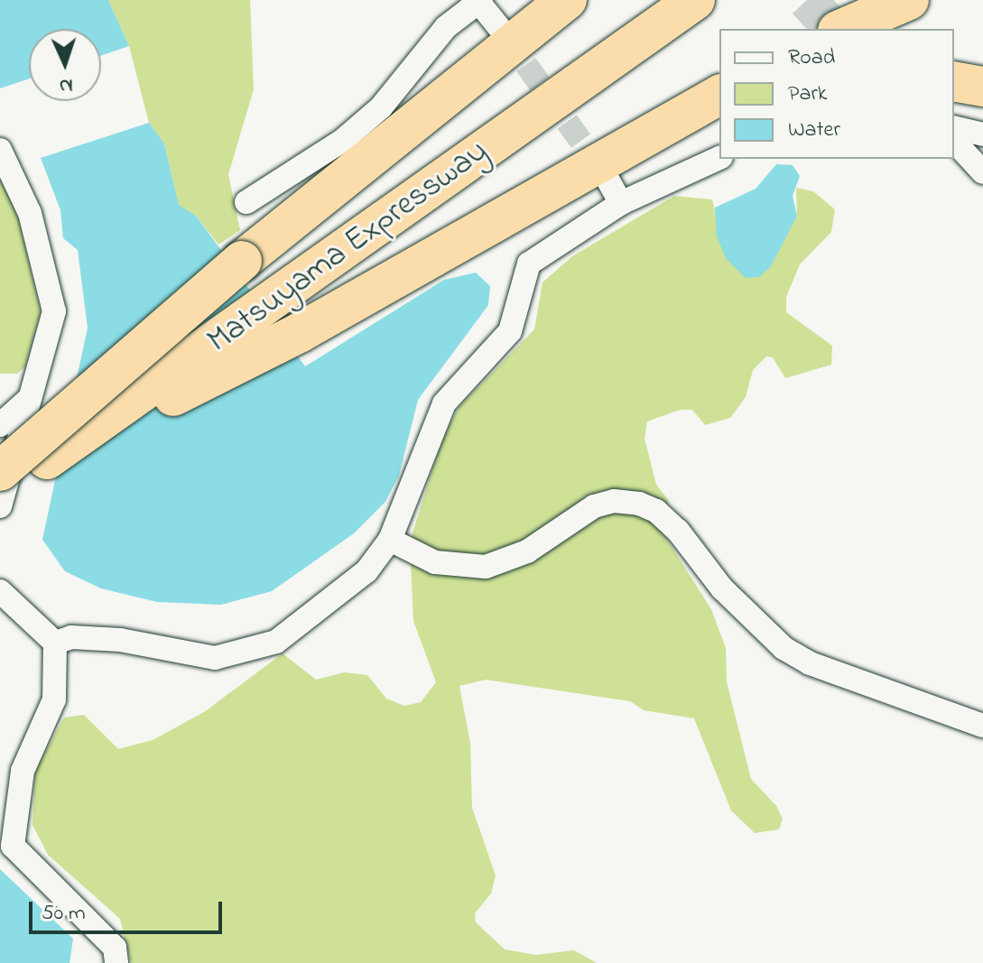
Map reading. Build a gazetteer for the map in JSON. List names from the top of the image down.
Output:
{
  "streets": {
    "highway": ["Matsuyama Expressway"]
  },
  "legend": ["Road", "Park", "Water"],
  "scale_bar": "50 m",
  "north": "bottom"
}
